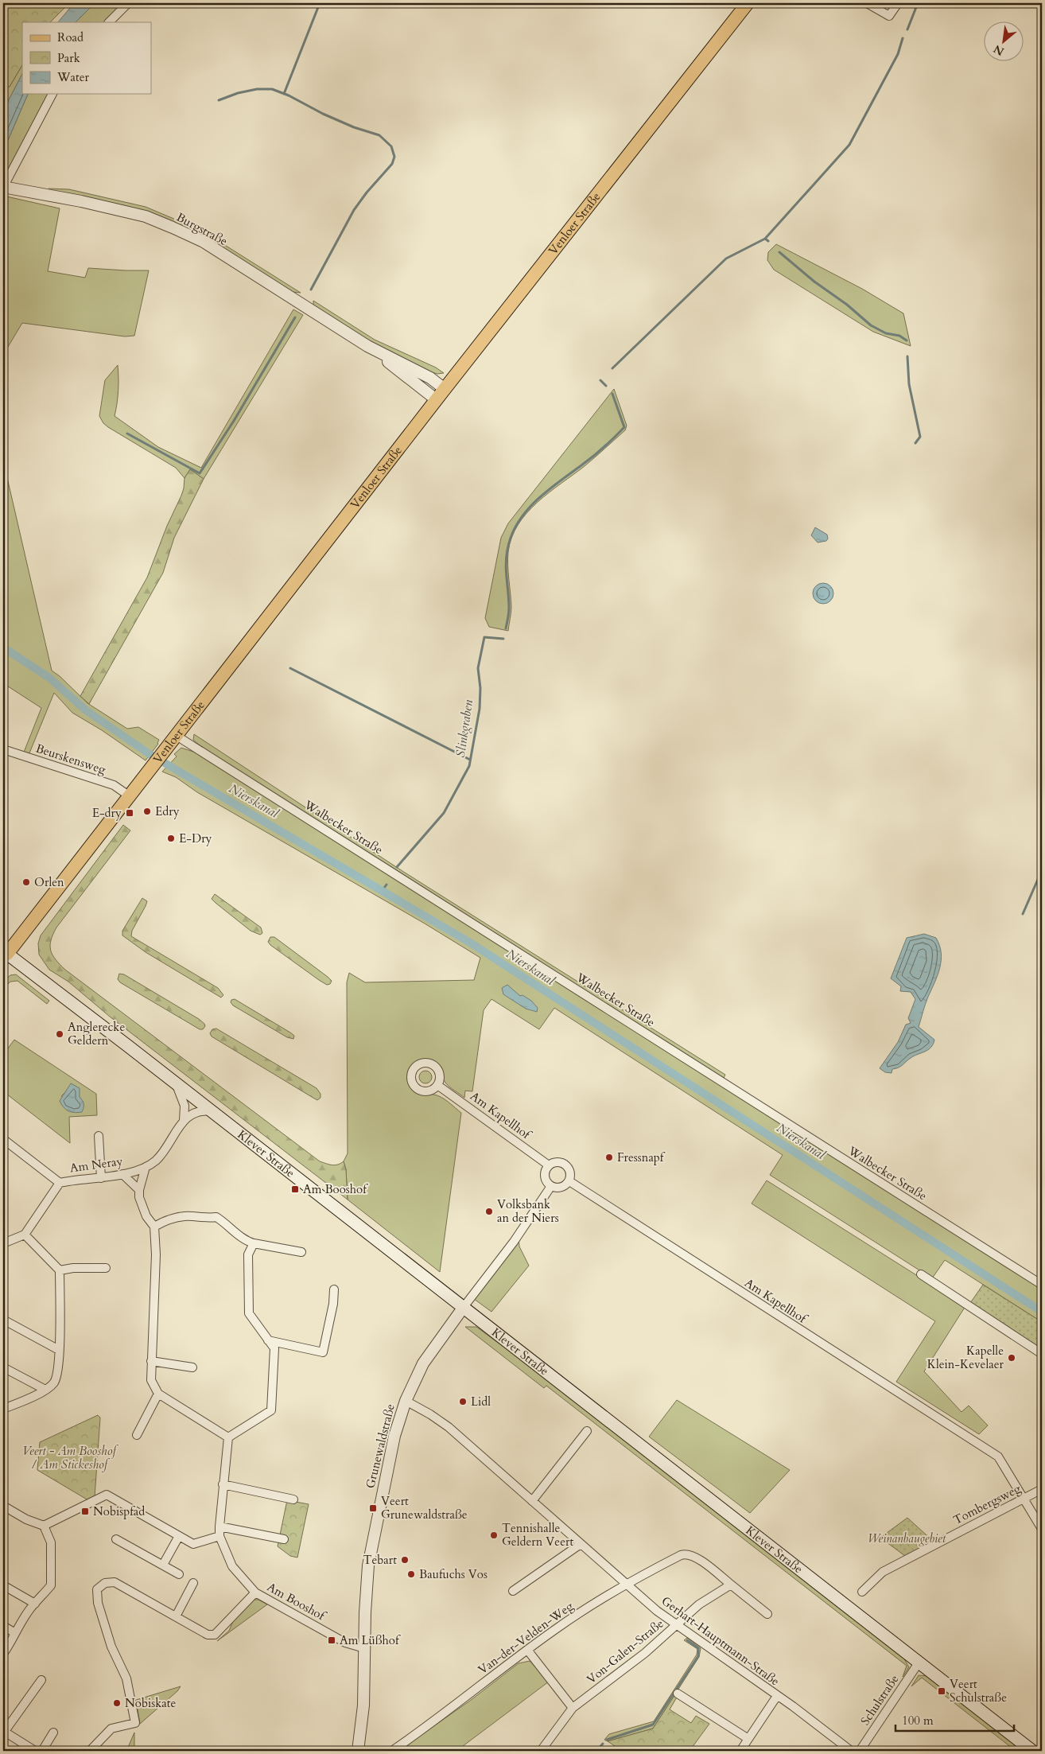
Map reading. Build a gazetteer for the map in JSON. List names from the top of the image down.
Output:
{
  "streets": {
    "main road": ["Venloer Straße", "Klever Straße"],
    "street": [
      "Burgstraße",
      "Beurskensweg",
      "Walbecker Straße",
      "Am Kapellhof",
      "Am Neray",
      "Grunewaldstraße",
      "Tombergsweg",
      "Am Booshof",
      "Van-der-Velden-Weg",
      "Gerhart-Hauptmann-Straße",
      "Von-Galen-Straße",
      "Schulstraße"
    ]
  },
  "crossings": [
    ["Venloer Straße", "Burgstraße"],
    ["Venloer Straße", "Beurskensweg"],
    ["Venloer Straße", "Walbecker Straße"],
    ["Venloer Straße", "Klever Straße"],
    ["Am Kapellhof", "Tombergsweg"],
    ["Klever Straße", "Am Neray"],
    ["Klever Straße", "Grunewaldstraße"],
    ["Klever Straße", "Schulstraße"],
    ["Grunewaldstraße", "Am Booshof"],
    ["Grunewaldstraße", "Gerhart-Hauptmann-Straße"],
    ["Van-der-Velden-Weg", "Gerhart-Hauptmann-Straße"],
    ["Van-der-Velden-Weg", "Von-Galen-Straße"],
    ["Gerhart-Hauptmann-Straße", "Von-Galen-Straße"]
  ],
  "water": ["Slinkgraben", "Nierskanal"],
  "parks": ["Veert - Am Booshof / Am Stickeshof", "Weinanbaugebiet"],
  "places": {
    "other": [
      "Edry",
      "E-Dry",
      "Orlen",
      "Anglerecke Geldern",
      "Fressnapf",
      "Volksbank an der Niers",
      "Kapelle Klein-Kevelaer",
      "Lidl",
      "Tennishalle Geldern Veert",
      "Tebart",
      "Baufuchs Vos",
      "Nobiskate"
    ],
    "transit": [
      "E-dry",
      "Am Booshof",
      "Veert Grunewaldstraße",
      "Nobispfad",
      "Am Lüßhof",
      "Veert Schulstraße"
    ]
  },
  "legend": ["Road", "Park", "Water"],
  "scale_bar": "100 m",
  "north": "bottom left"
}
